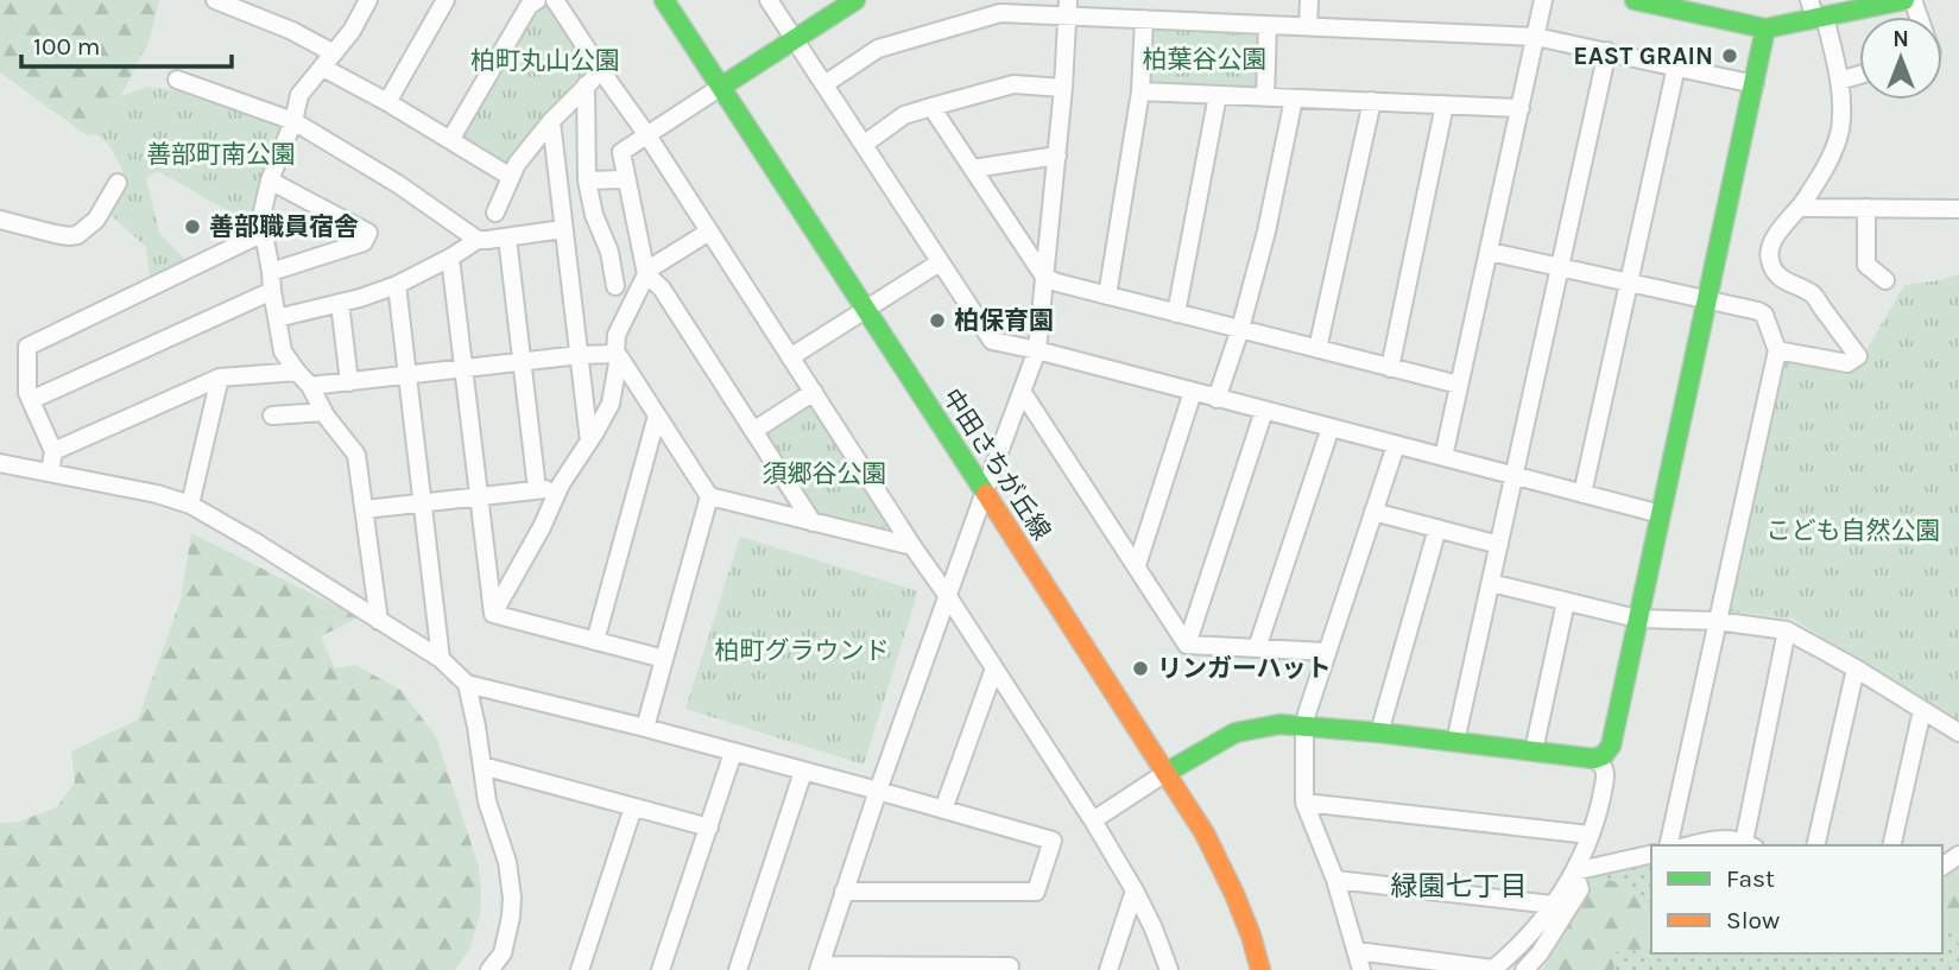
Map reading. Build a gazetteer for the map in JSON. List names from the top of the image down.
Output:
{
  "streets": {
    "street": ["中田さちが丘線"]
  },
  "districts": ["緑園七丁目"],
  "parks": [
    "柏葉谷公園",
    "柏町丸山公園",
    "善部町南公園",
    "須郷谷公園",
    "こども自然公園",
    "柏町グラウンド"
  ],
  "places": [
    "EAST GRAIN",
    "善部職員宿舎",
    "柏保育園",
    "リンガーハット"
  ],
  "legend": ["Fast", "Slow"],
  "scale_bar": "100 m",
  "north": "top"
}
